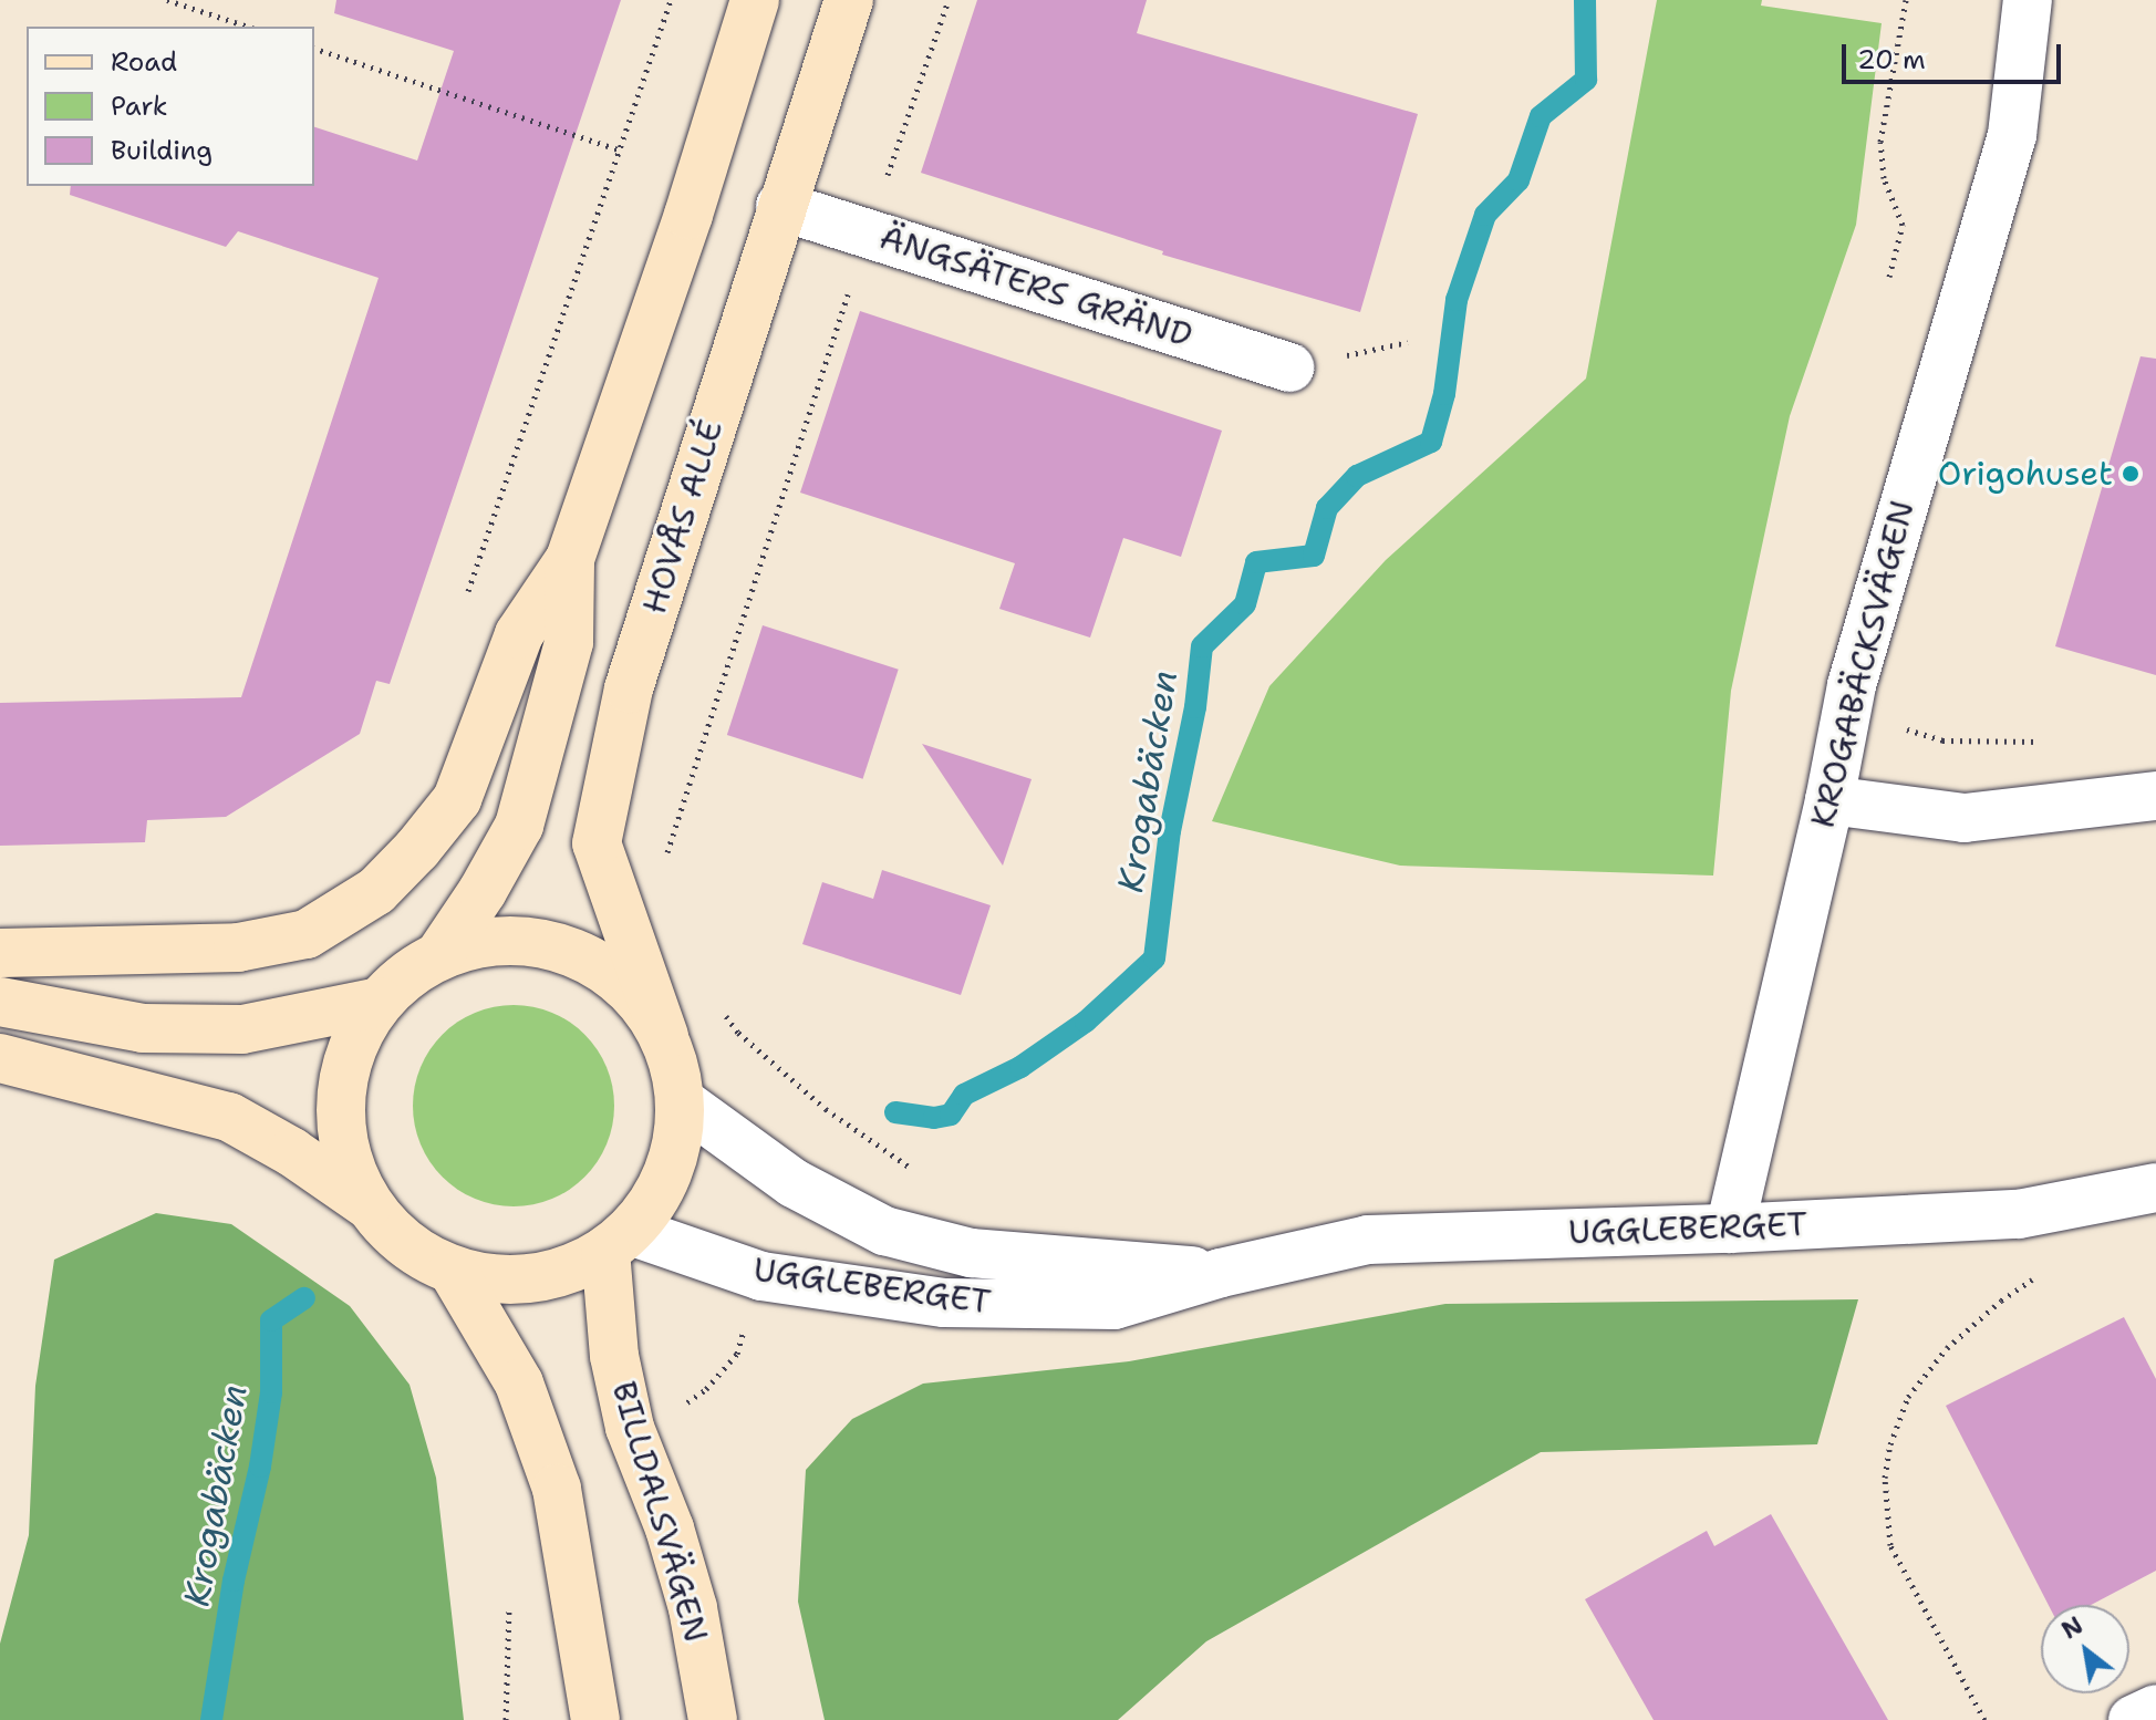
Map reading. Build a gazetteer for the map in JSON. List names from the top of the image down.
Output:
{
  "streets": {
    "street": [
      "ÄNGSÄTERS GRÄND",
      "HOVÅS ALLÉ",
      "KROGABÄCKSVÄGEN",
      "UGGLEBERGET",
      "BILLDALSVÄGEN"
    ]
  },
  "crossings": [
    ["ÄNGSÄTERS GRÄND", "HOVÅS ALLÉ"],
    ["KROGABÄCKSVÄGEN", "UGGLEBERGET"],
    ["UGGLEBERGET", "BILLDALSVÄGEN"]
  ],
  "water": ["Krogabäcken"],
  "places": ["Origohuset"],
  "legend": ["Road", "Park", "Building"],
  "scale_bar": "20 m",
  "north": "top left"
}
